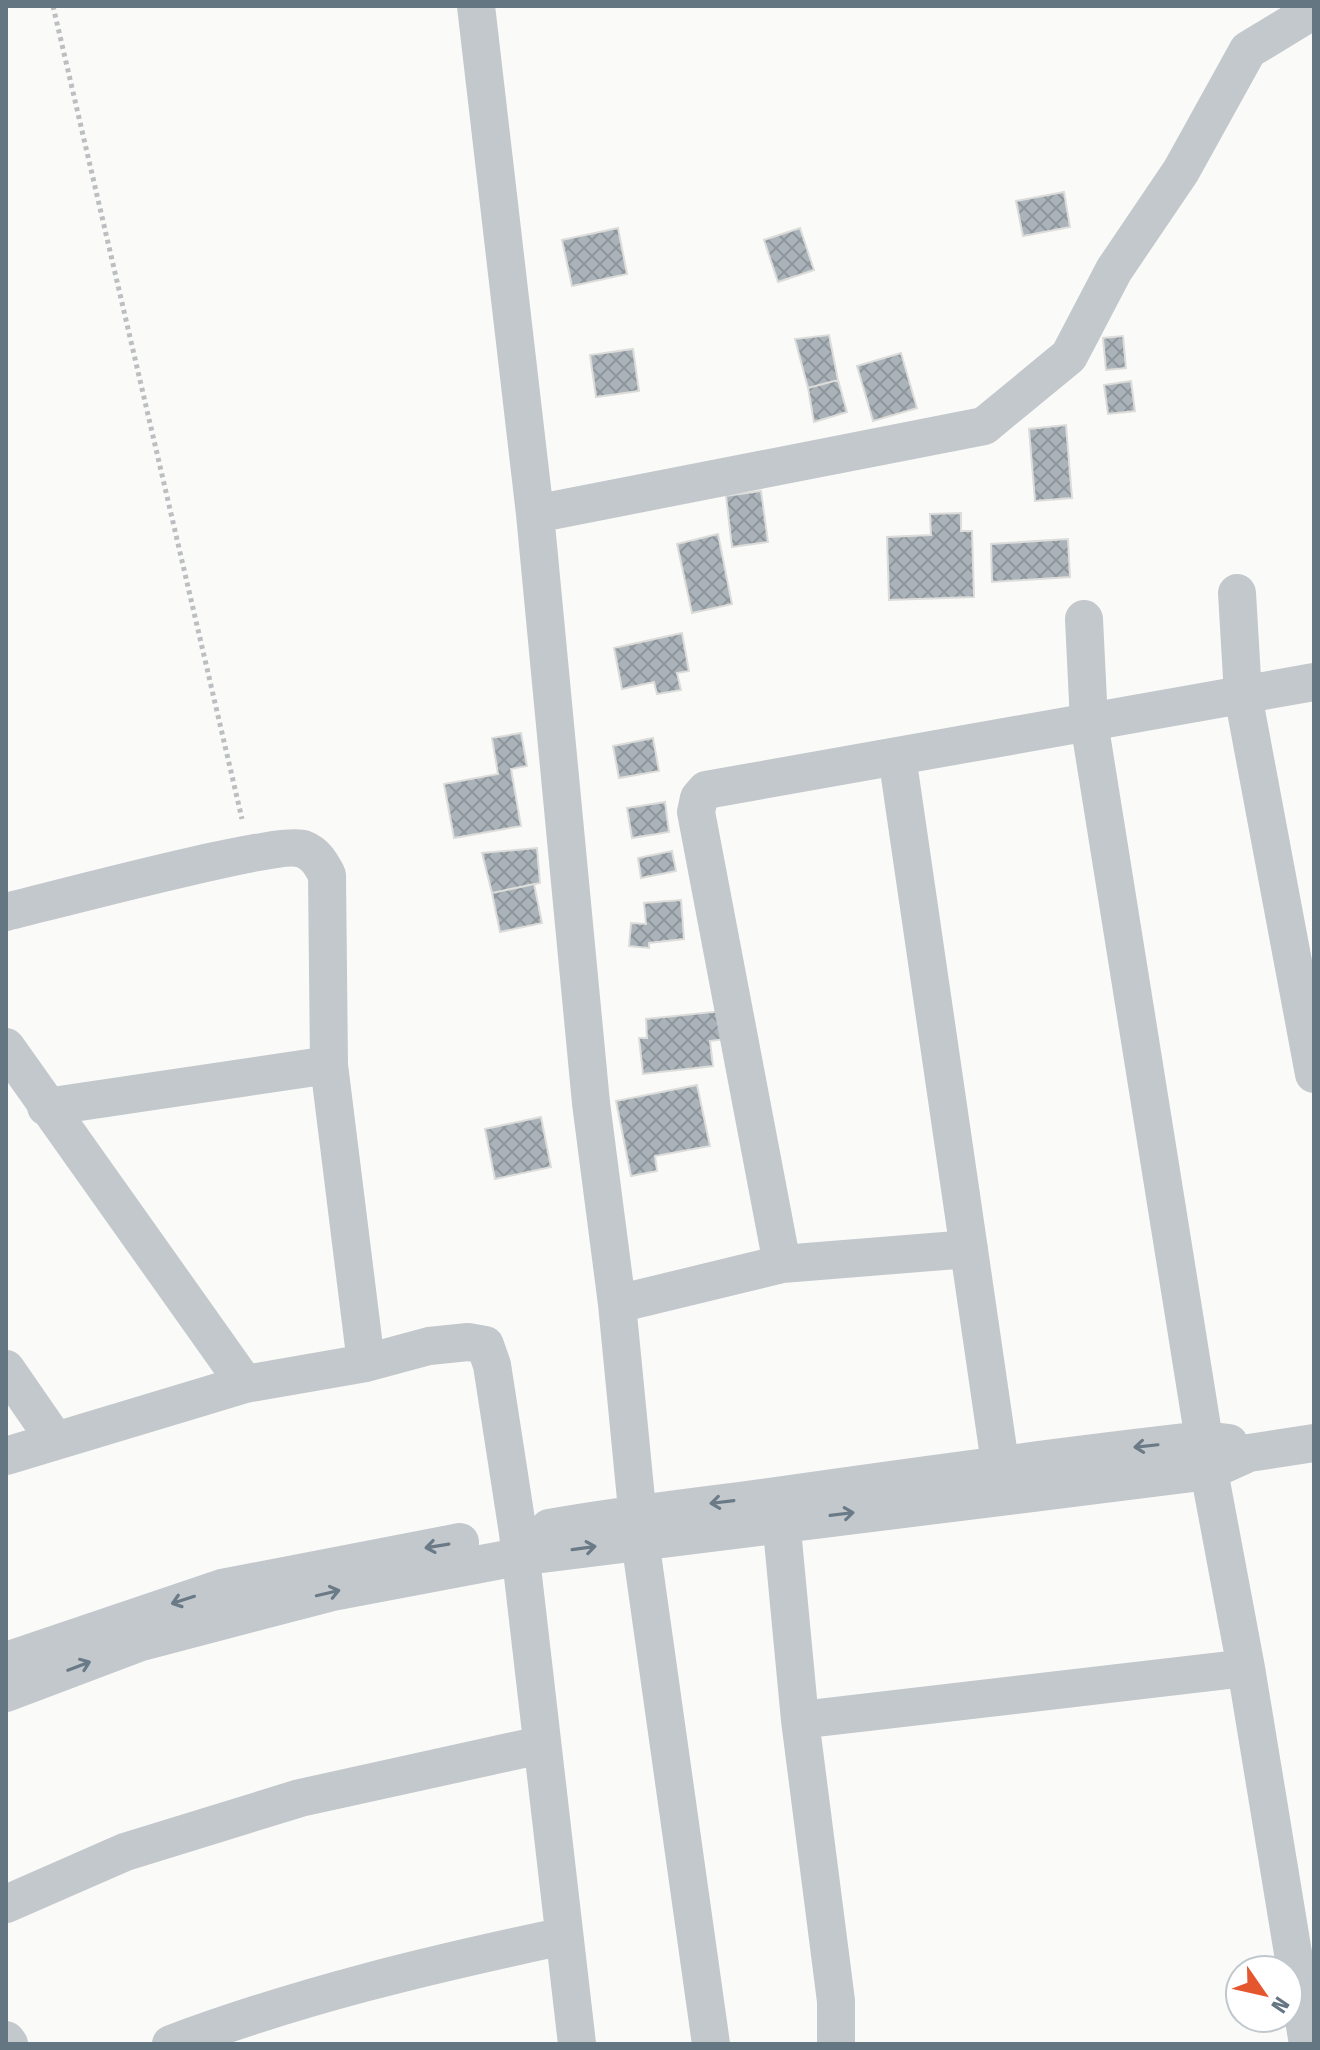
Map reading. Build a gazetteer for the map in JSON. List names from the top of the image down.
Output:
{
  "north": "bottom right"
}
